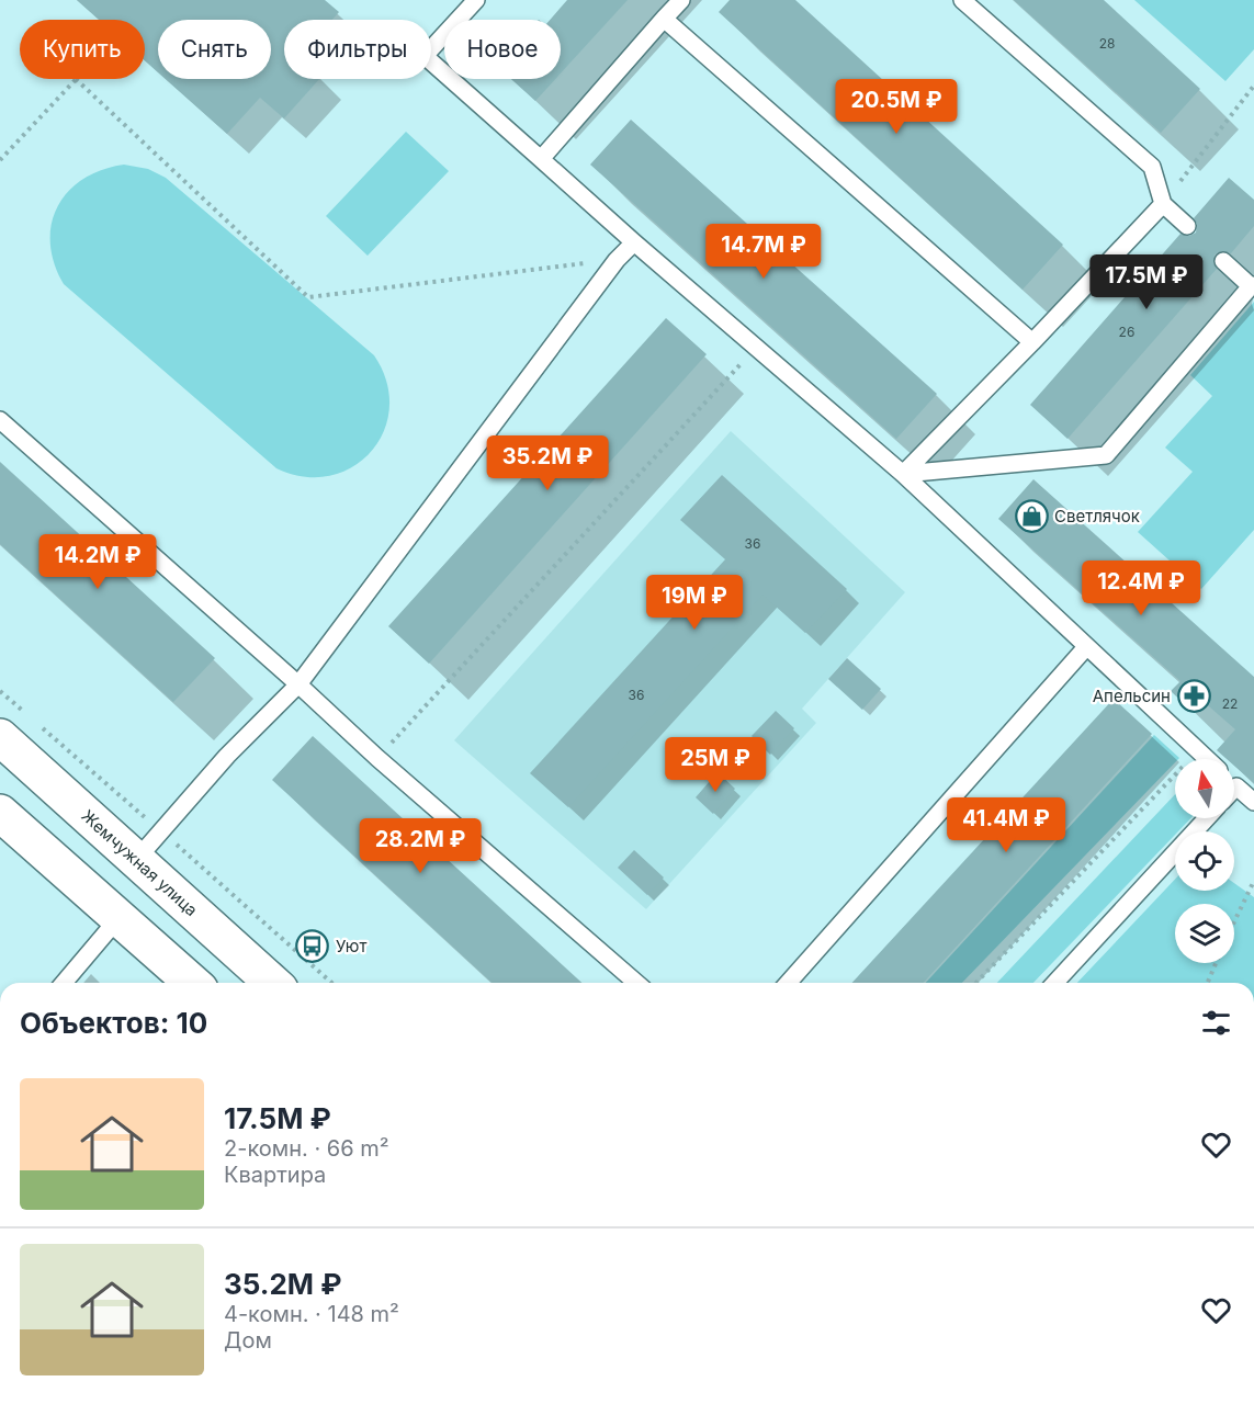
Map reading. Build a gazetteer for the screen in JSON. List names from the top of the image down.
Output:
{
  "streets": {
    "main road": ["Жемчужная улица"]
  },
  "places": {
    "shop": ["Светлячок"],
    "pharmacy": ["Апельсин"],
    "bus stop": ["Уют"]
  },
  "house_numbers": [
    "28",
    "26",
    "36",
    "36",
    "22"
  ],
  "north": "top",
  "page": {
    "chip": [
      "Купить",
      "Снять",
      "Фильтры",
      "Новое"
    ],
    "price": [
      "20.5M ₽",
      "14.7M ₽",
      "17.5M ₽",
      "35.2M ₽",
      "14.2M ₽",
      "12.4M ₽",
      "19M ₽",
      "25M ₽",
      "41.4M ₽",
      "28.2M ₽"
    ],
    "heading": "Объектов: 10",
    "list": [
      {
        "name": "17.5M ₽",
        "note": "2-комн. · 66 m² · Квартира"
      },
      {
        "name": "35.2M ₽",
        "note": "4-комн. · 148 m² · Дом"
      }
    ]
  }
}
